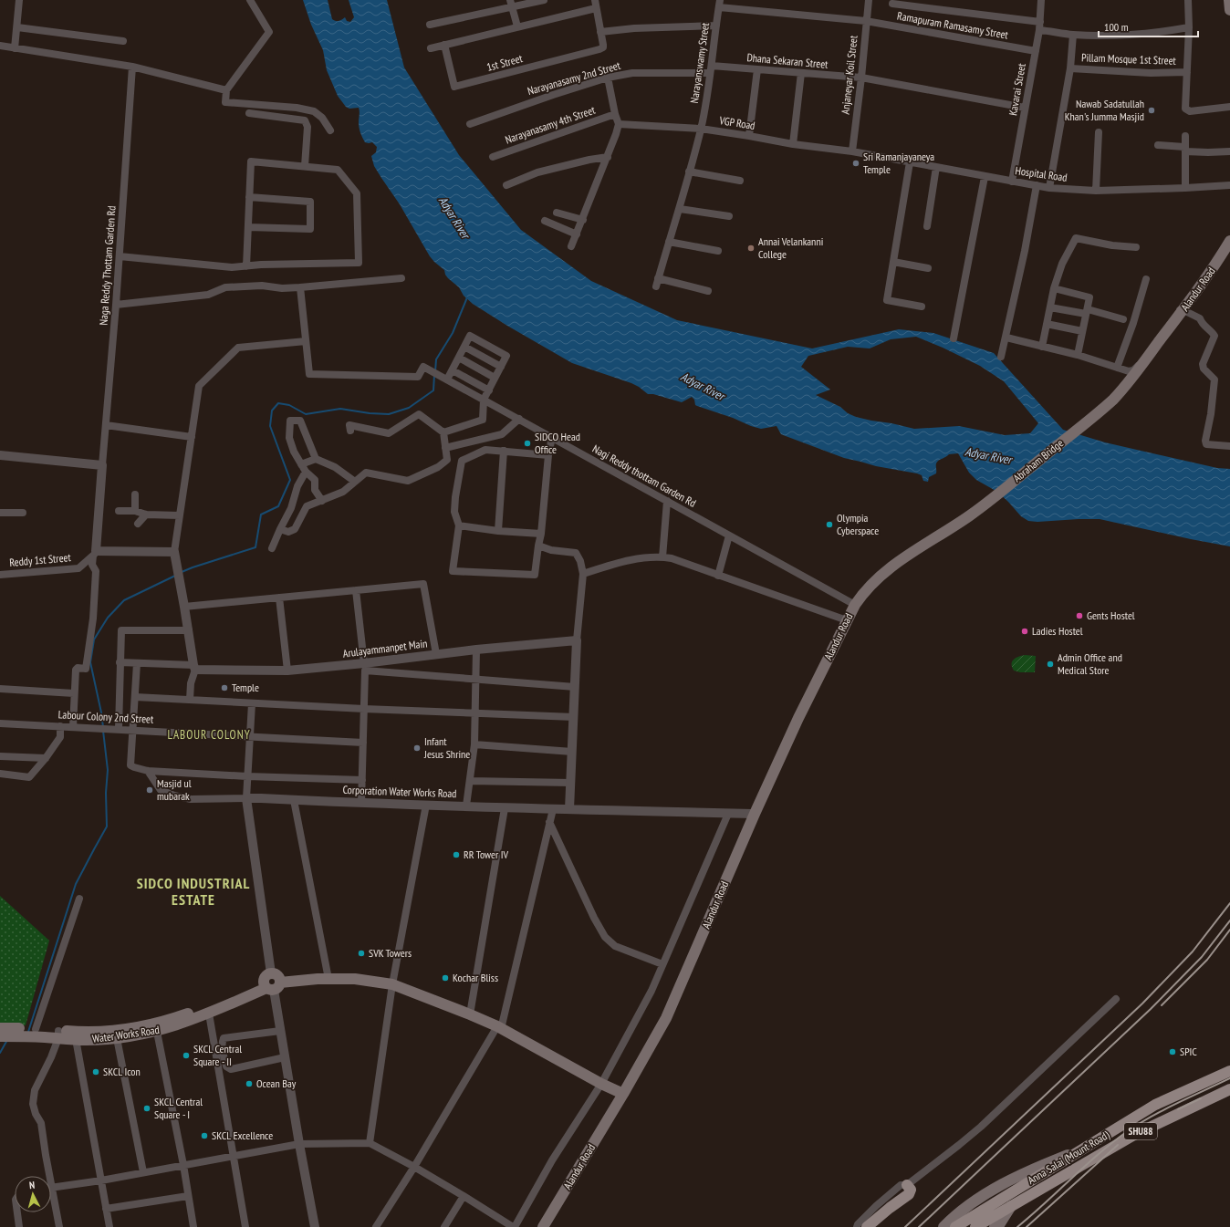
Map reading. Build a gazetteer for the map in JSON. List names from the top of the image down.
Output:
{
  "streets": {
    "main road": [
      "Alandur Road",
      "Abraham Bridge",
      "Water Works Road",
      "SHU88",
      "Anna Salai (Mount Road)"
    ],
    "street": [
      "Ramapuram Ramasamy Street",
      "Pillam Mosque 1st Street",
      "Dhana Sekaran Street",
      "1st Street",
      "Narayanswamy Street",
      "Anjaneyar Koil Street",
      "Narayanasamy 2nd Street",
      "Kavarai Street",
      "VGP Road",
      "Narayanasamy 4th Street",
      "Hospital Road",
      "Naga Reddy Thottam Garden Rd",
      "Nagi Reddy thottam Garden Rd",
      "Reddy 1st Street",
      "Arulayammanpet Main",
      "Labour Colony 2nd Street",
      "Corporation Water Works Road"
    ]
  },
  "crossings": [
    ["Ramapuram Ramasamy Street", "Narayanswamy Street"],
    ["Ramapuram Ramasamy Street", "Anjaneyar Koil Street"],
    ["Ramapuram Ramasamy Street", "Kavarai Street"],
    ["Dhana Sekaran Street", "Narayanswamy Street"],
    ["Dhana Sekaran Street", "Anjaneyar Koil Street"],
    ["Dhana Sekaran Street", "Kavarai Street"],
    ["Narayanswamy Street", "Narayanasamy 2nd Street"],
    ["Narayanswamy Street", "VGP Road"],
    ["Anjaneyar Koil Street", "VGP Road"],
    ["Anjaneyar Koil Street", "Hospital Road"],
    ["Kavarai Street", "Hospital Road"],
    ["VGP Road", "Hospital Road"],
    ["Alandur Road", "Abraham Bridge"],
    ["Alandur Road", "Nagi Reddy thottam Garden Rd"],
    ["Alandur Road", "Corporation Water Works Road"],
    ["SHU88", "Anna Salai (Mount Road)"]
  ],
  "districts": ["LABOUR COLONY", "SIDCO INDUSTRIAL ESTATE"],
  "water": ["Adyar River"],
  "places": [
    "Nawab Sadatullah Khan's Jumma Masjid",
    "Sri Ramanjayaneya Temple",
    "Annai Velankanni College",
    "SIDCO Head Office",
    "Olympia Cyberspace",
    "Gents Hostel",
    "Ladies Hostel",
    "Admin Office and Medical Store",
    "Temple",
    "Infant Jesus Shrine",
    "Masjid ul mubarak",
    "RR Tower IV",
    "SVK Towers",
    "Kochar Bliss",
    "SPIC",
    "SKCL Central Square - II",
    "SKCL Icon",
    "Ocean Bay",
    "SKCL Central Square - I",
    "SKCL Excellence"
  ],
  "scale_bar": "100 m",
  "north": "top"
}
